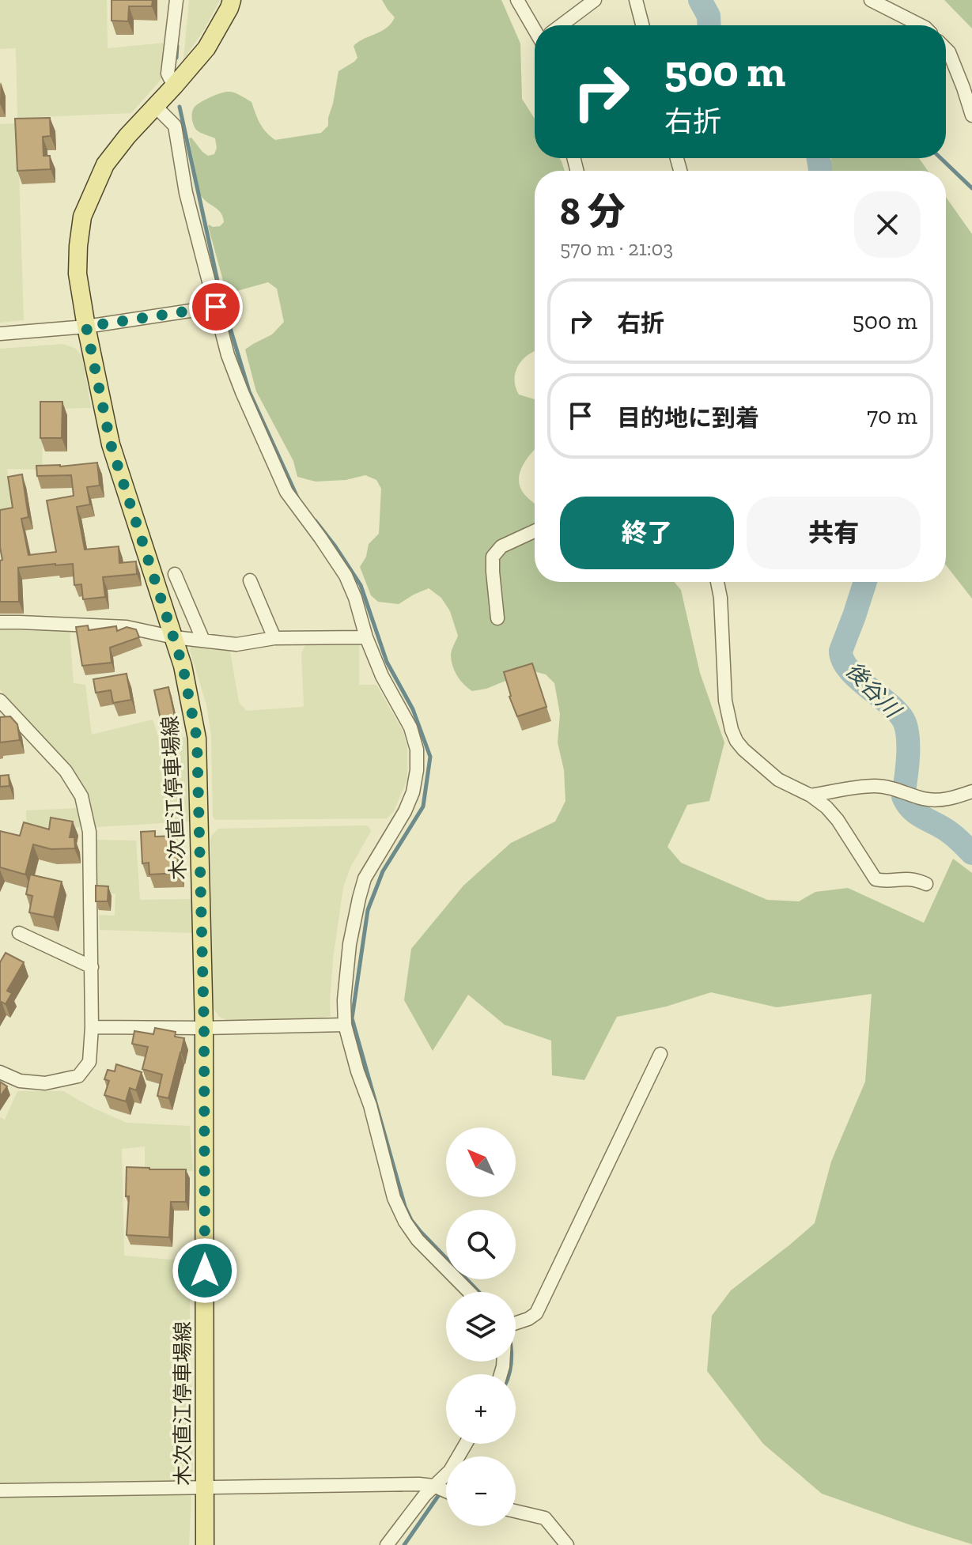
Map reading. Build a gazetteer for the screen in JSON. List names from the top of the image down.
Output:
{
  "streets": {
    "main road": ["木次直江停車場線"]
  },
  "water": ["後谷川"],
  "north": "top left",
  "page": {
    "turn": ["500 m", "右折"],
    "heading": ["8 分", "570 m · 21:03"],
    "list": [
      {
        "name": "右折",
        "value": "500 m"
      },
      {
        "name": "目的地に到着",
        "value": "70 m"
      }
    ],
    "buttons": ["終了", "共有"],
    "map_buttons": ["+", "−"]
  }
}
